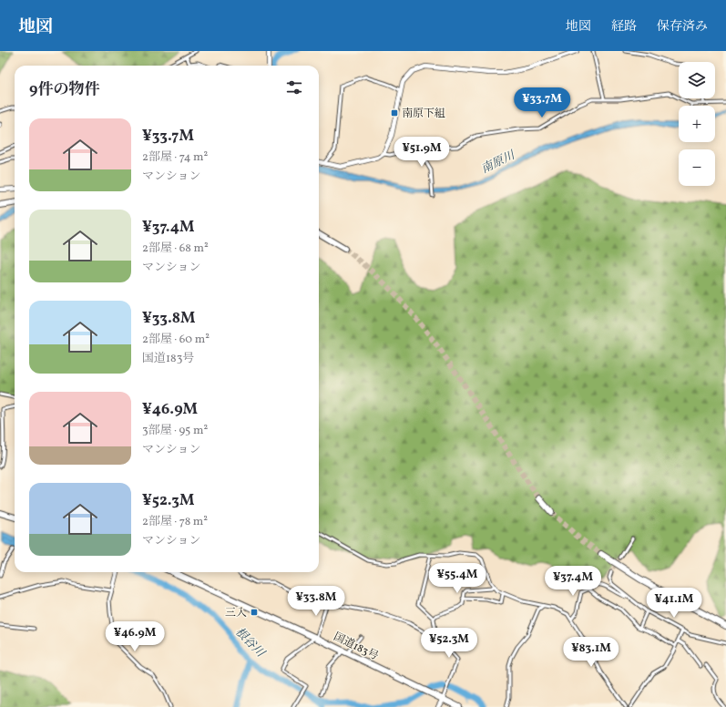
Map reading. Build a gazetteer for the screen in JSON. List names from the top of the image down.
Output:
{
  "streets": {
    "highway": ["国道183号"]
  },
  "water": ["南原川", "根谷川"],
  "places": {
    "transit": ["南原下組", "三入"]
  },
  "page": {
    "header": "地図",
    "nav": ["地図", "経路", "保存済み"],
    "map_buttons": ["+", "−"],
    "heading": "9件の物件",
    "price": [
      "¥33.7M",
      "¥51.9M",
      "¥55.4M",
      "¥37.4M",
      "¥33.8M",
      "¥41.1M",
      "¥46.9M",
      "¥52.3M",
      "¥83.1M"
    ],
    "list": [
      {
        "name": "¥33.7M",
        "note": "2部屋 · 74 m² · マンション"
      },
      {
        "name": "¥37.4M",
        "note": "2部屋 · 68 m² · マンション"
      },
      {
        "name": "¥33.8M",
        "note": "2部屋 · 60 m² · 国道183号"
      },
      {
        "name": "¥46.9M",
        "note": "3部屋 · 95 m² · マンション"
      },
      {
        "name": "¥52.3M",
        "note": "2部屋 · 78 m² · マンション"
      }
    ]
  }
}
